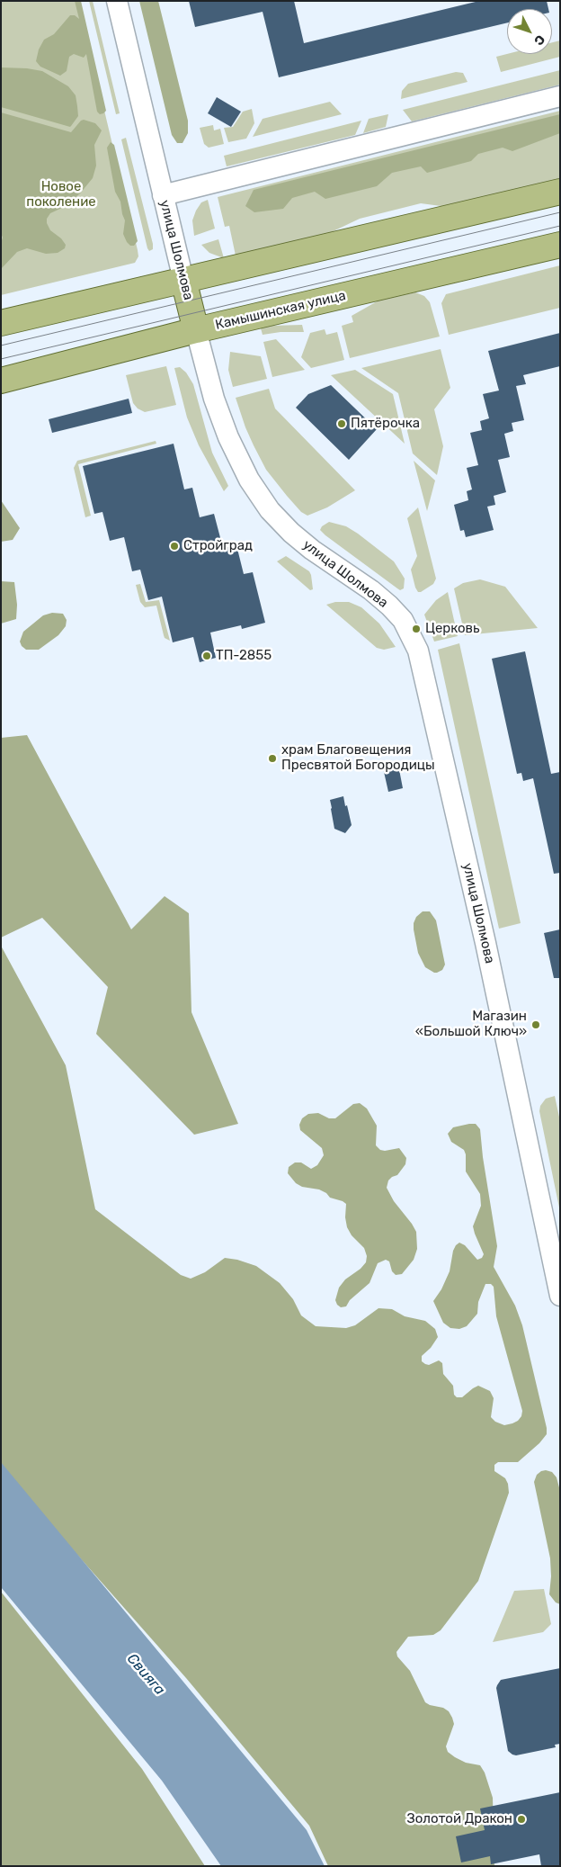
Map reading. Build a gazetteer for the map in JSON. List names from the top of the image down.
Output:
{
  "streets": {
    "main road": ["улица Шолмова", "Камышинская улица"]
  },
  "crossings": [
    ["улица Шолмова", "Камышинская улица"]
  ],
  "water": ["Свияга"],
  "parks": ["Новое поколение"],
  "places": [
    "Пятёрочка",
    "Стройград",
    "Церковь",
    "ТП-2855",
    "храм Благовещения Пресвятой Богородицы",
    "Магазин «Большой Ключ»",
    "Золотой Дракон"
  ],
  "north": "bottom right"
}
